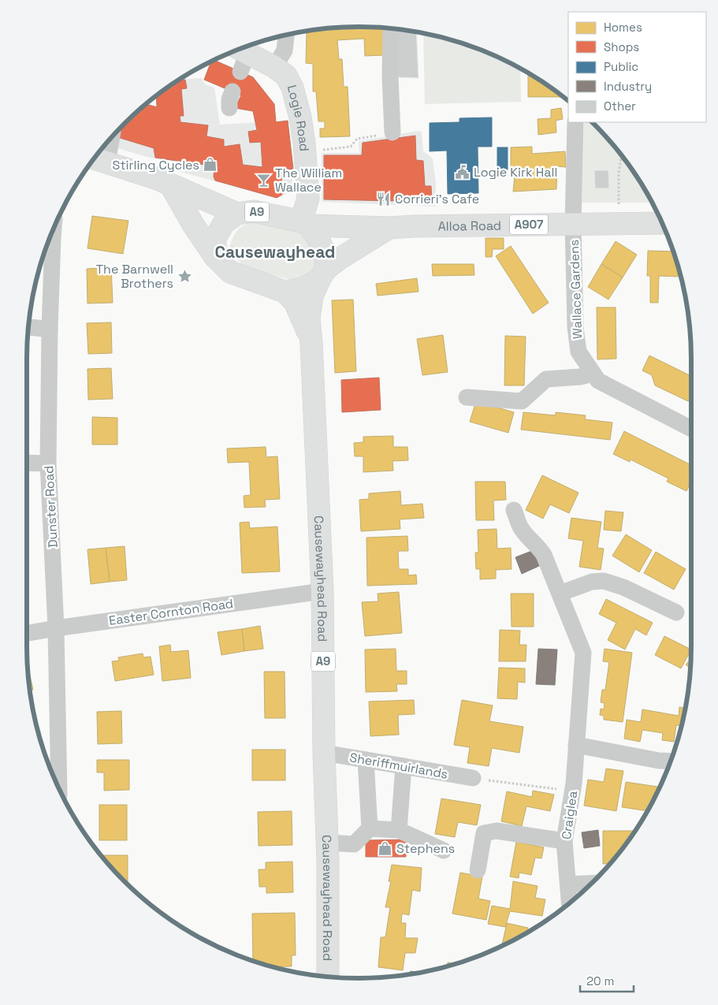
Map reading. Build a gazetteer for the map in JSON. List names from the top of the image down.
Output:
{
  "streets": {
    "main road": [
      "Logie Road",
      "A9",
      "A907",
      "Alloa Road",
      "Causewayhead Road"
    ],
    "street": [
      "Wallace Gardens",
      "Dunster Road",
      "Easter Cornton Road",
      "Sheriffmuirlands",
      "Craiglea"
    ]
  },
  "crossings": [
    ["Logie Road", "A9"],
    ["Logie Road", "Alloa Road"],
    ["Logie Road", "Causewayhead Road"],
    ["A9", "Alloa Road"],
    ["A9", "Causewayhead Road"],
    ["Alloa Road", "Wallace Gardens"],
    ["Alloa Road", "Causewayhead Road"],
    ["Dunster Road", "Easter Cornton Road"],
    ["Causewayhead Road", "Easter Cornton Road"],
    ["Causewayhead Road", "Sheriffmuirlands"]
  ],
  "districts": ["Causewayhead"],
  "places": {
    "shop": ["Stirling Cycles", "Stephens"],
    "public building": ["Logie Kirk Hall"],
    "bar": ["The William Wallace"],
    "restaurant": ["Corrieri's Cafe"],
    "place": ["The Barnwell Brothers"]
  },
  "legend": [
    "Homes",
    "Shops",
    "Public",
    "Industry",
    "Other"
  ],
  "scale_bar": "20 m"
}
